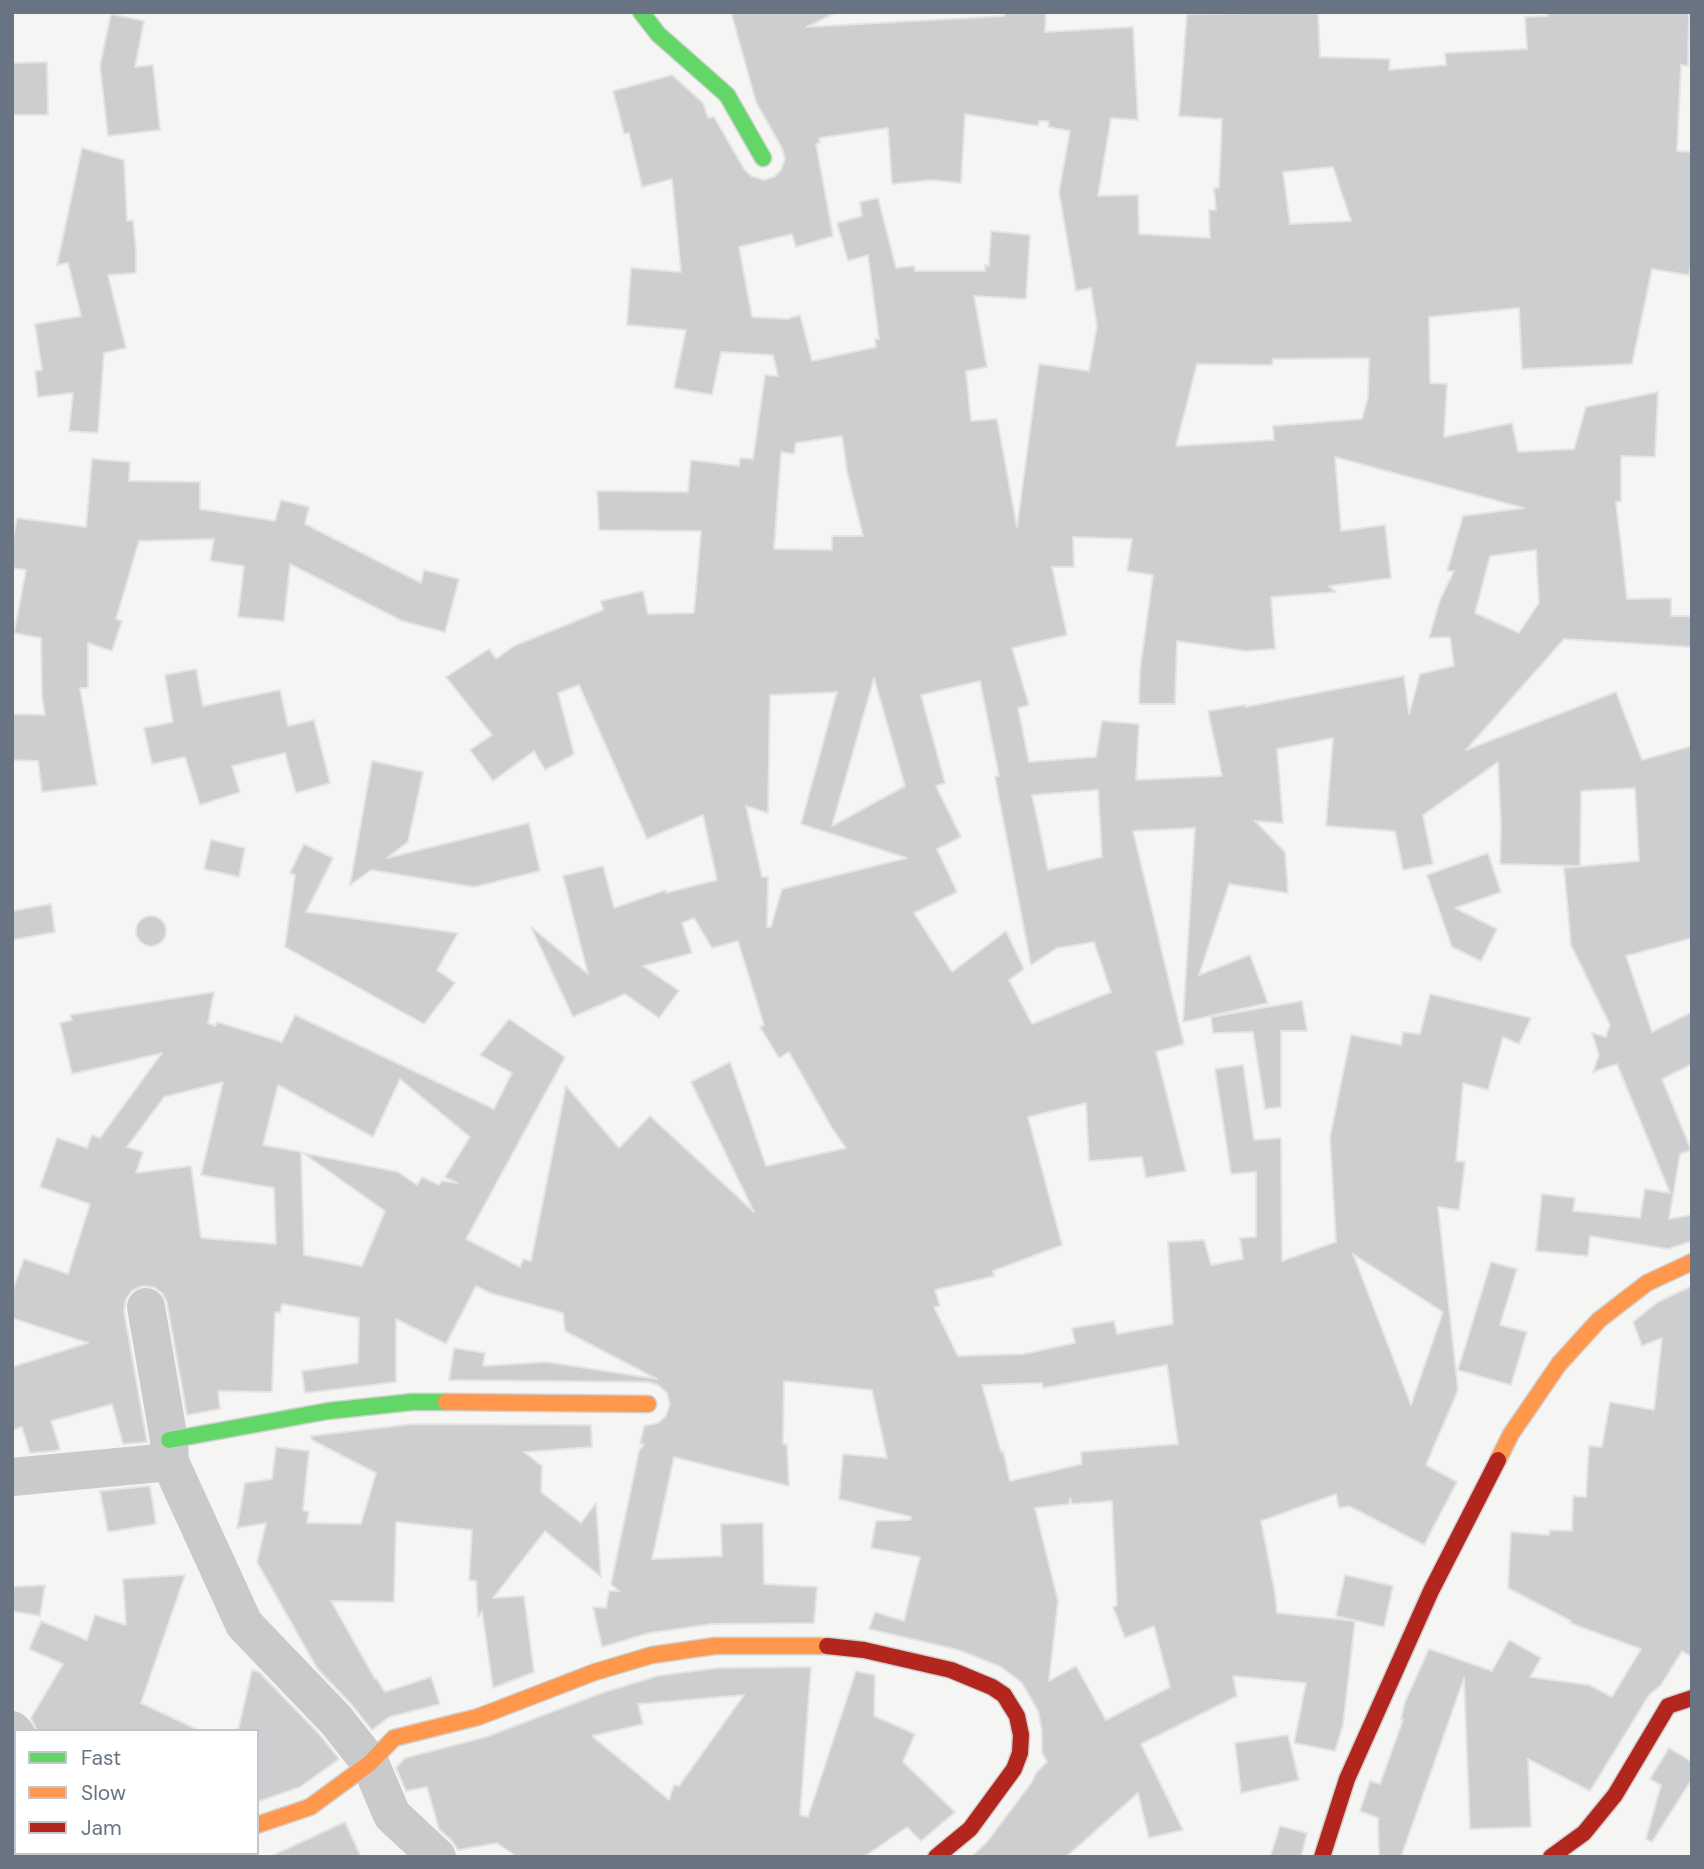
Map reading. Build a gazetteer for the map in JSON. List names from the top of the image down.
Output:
{
  "legend": ["Fast", "Slow", "Jam"]
}
